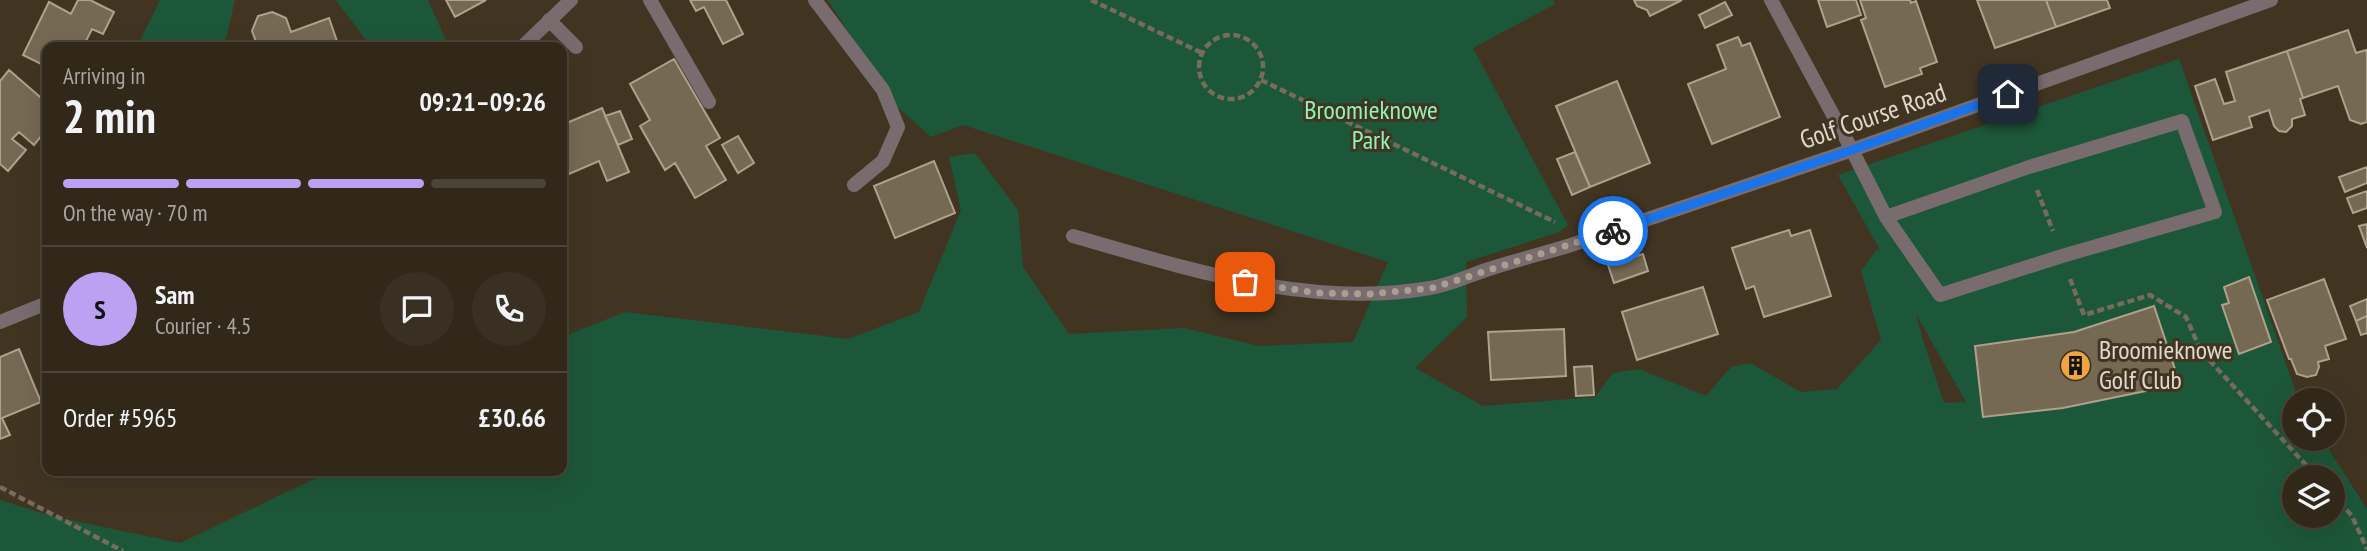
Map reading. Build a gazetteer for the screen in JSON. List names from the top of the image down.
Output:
{
  "streets": {
    "street": ["Golf Course Road"]
  },
  "parks": ["Broomieknowe Park"],
  "places": {
    "building": ["Broomieknowe Golf Club"]
  },
  "page": {
    "heading": ["2 min", "Arriving in", "09:21–09:26"],
    "panel": [
      "Sam",
      "Courier · 4.5",
      "Order #5965",
      "£30.66"
    ],
    "bar": "On the way · 70 m",
    "round": "S"
  }
}
